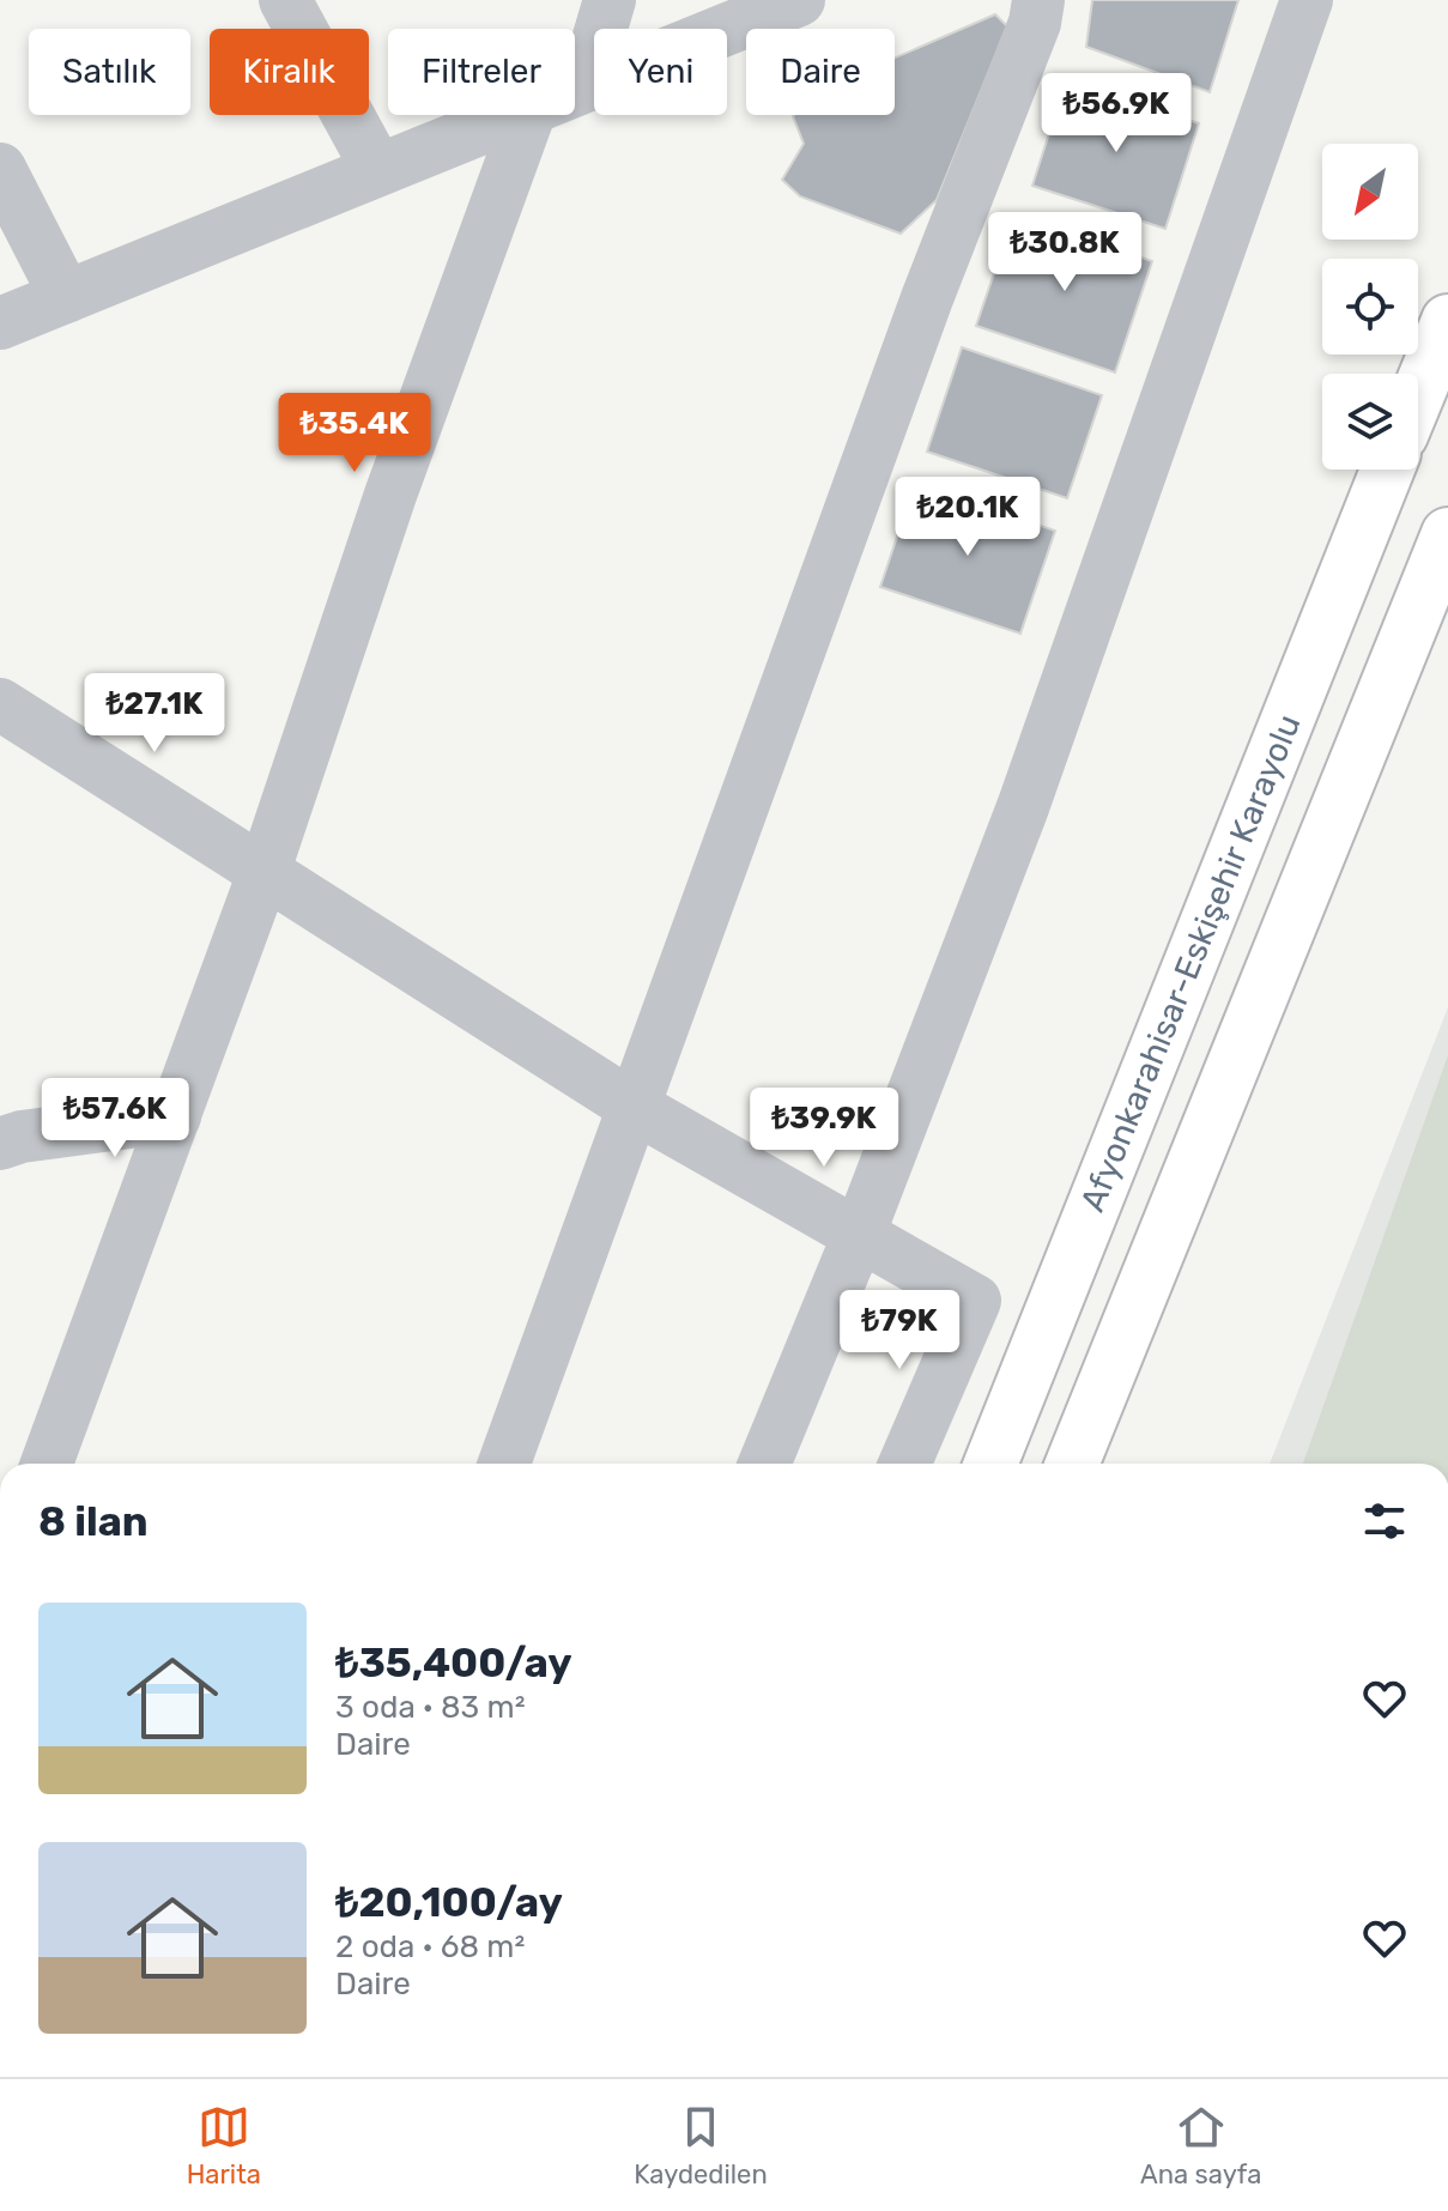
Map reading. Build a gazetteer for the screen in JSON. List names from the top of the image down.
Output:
{
  "streets": {
    "highway": ["Afyonkarahisar-Eskişehir Karayolu"]
  },
  "north": "bottom left",
  "page": {
    "chip": [
      "Satılık",
      "Kiralık",
      "Filtreler",
      "Yeni",
      "Daire"
    ],
    "price": [
      "₺56.9K",
      "₺30.8K",
      "₺35.4K",
      "₺20.1K",
      "₺27.1K",
      "₺57.6K",
      "₺39.9K",
      "₺79K"
    ],
    "heading": "8 ilan",
    "list": [
      {
        "name": "₺35,400/ay",
        "note": "3 oda · 83 m² · Daire"
      },
      {
        "name": "₺20,100/ay",
        "note": "2 oda · 68 m² · Daire"
      }
    ],
    "tabs": ["Harita", "Kaydedilen", "Ana sayfa"]
  }
}
